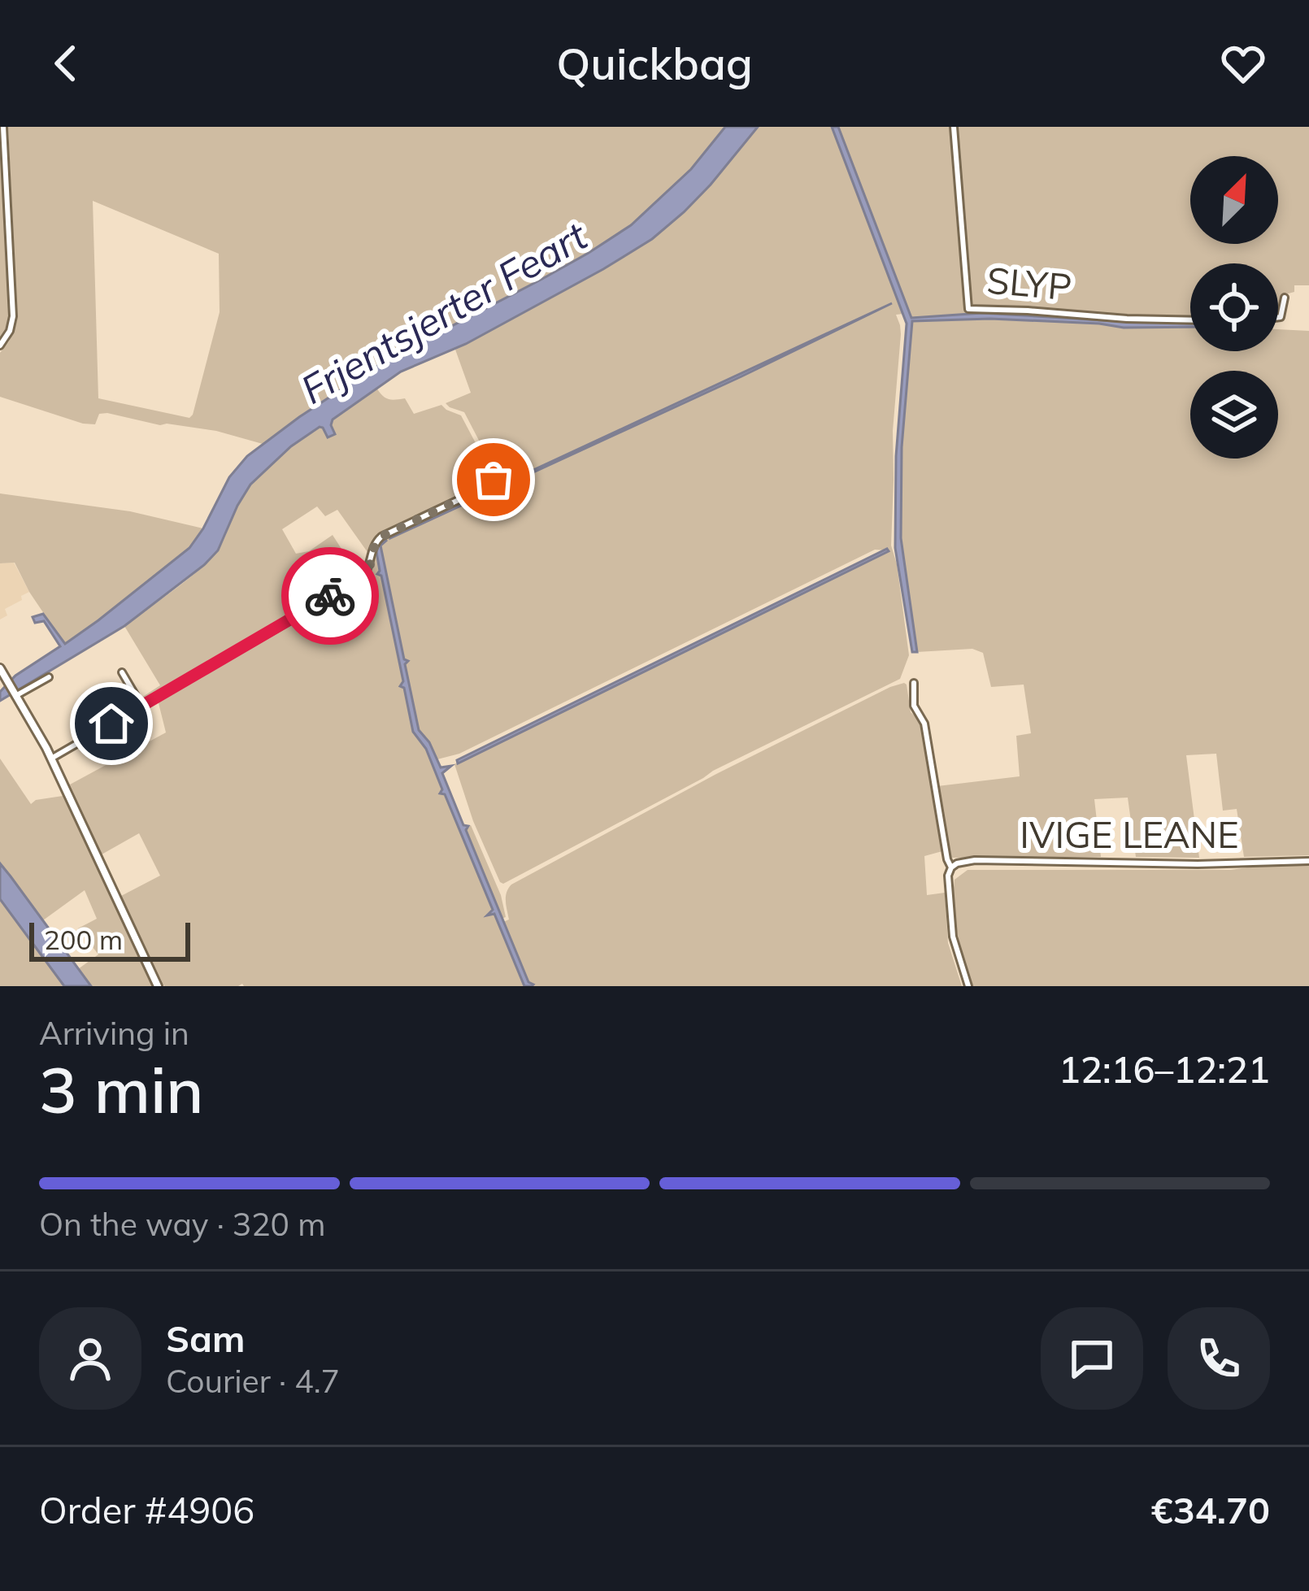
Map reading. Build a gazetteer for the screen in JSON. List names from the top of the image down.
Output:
{
  "streets": {
    "street": ["SLYP", "IVIGE LEANE"]
  },
  "water": ["Frjentsjerter Feart"],
  "scale_bar": "200 m",
  "north": "top right",
  "page": {
    "header": "Quickbag",
    "scale": "200 m",
    "heading": ["3 min", "Arriving in", "12:16–12:21"],
    "panel": [
      "Sam",
      "Courier · 4.7",
      "Order #4906",
      "€34.70"
    ],
    "bar": "On the way · 320 m"
  }
}
